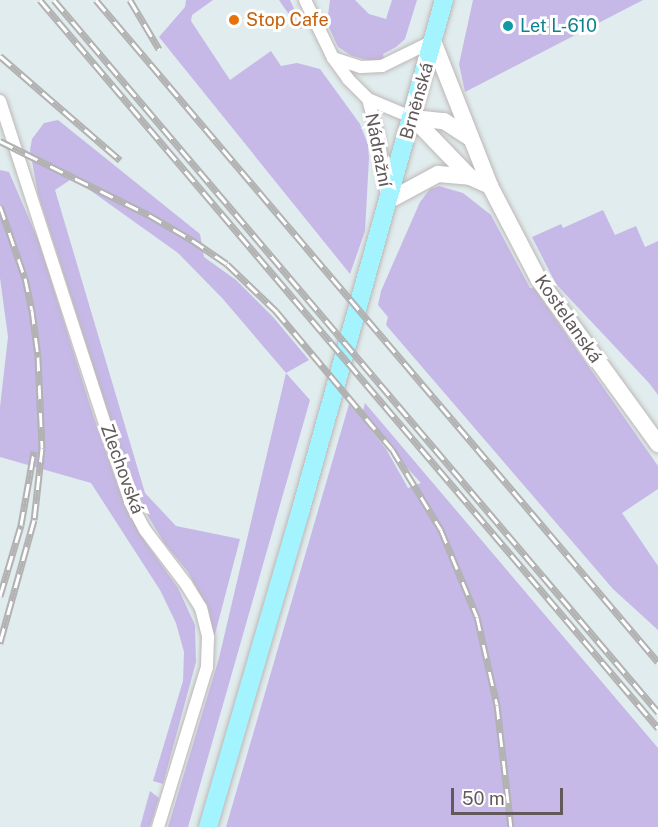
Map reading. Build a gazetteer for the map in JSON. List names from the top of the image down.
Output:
{
  "streets": {
    "main road": ["Brněnská", "Kostelanská"],
    "street": ["Nádražní", "Zlechovská"]
  },
  "crossings": [
    ["Brněnská", "Nádražní"],
    ["Brněnská", "Kostelanská"]
  ],
  "places": ["Stop Cafe", "Let L-610"],
  "scale_bar": "50 m"
}
